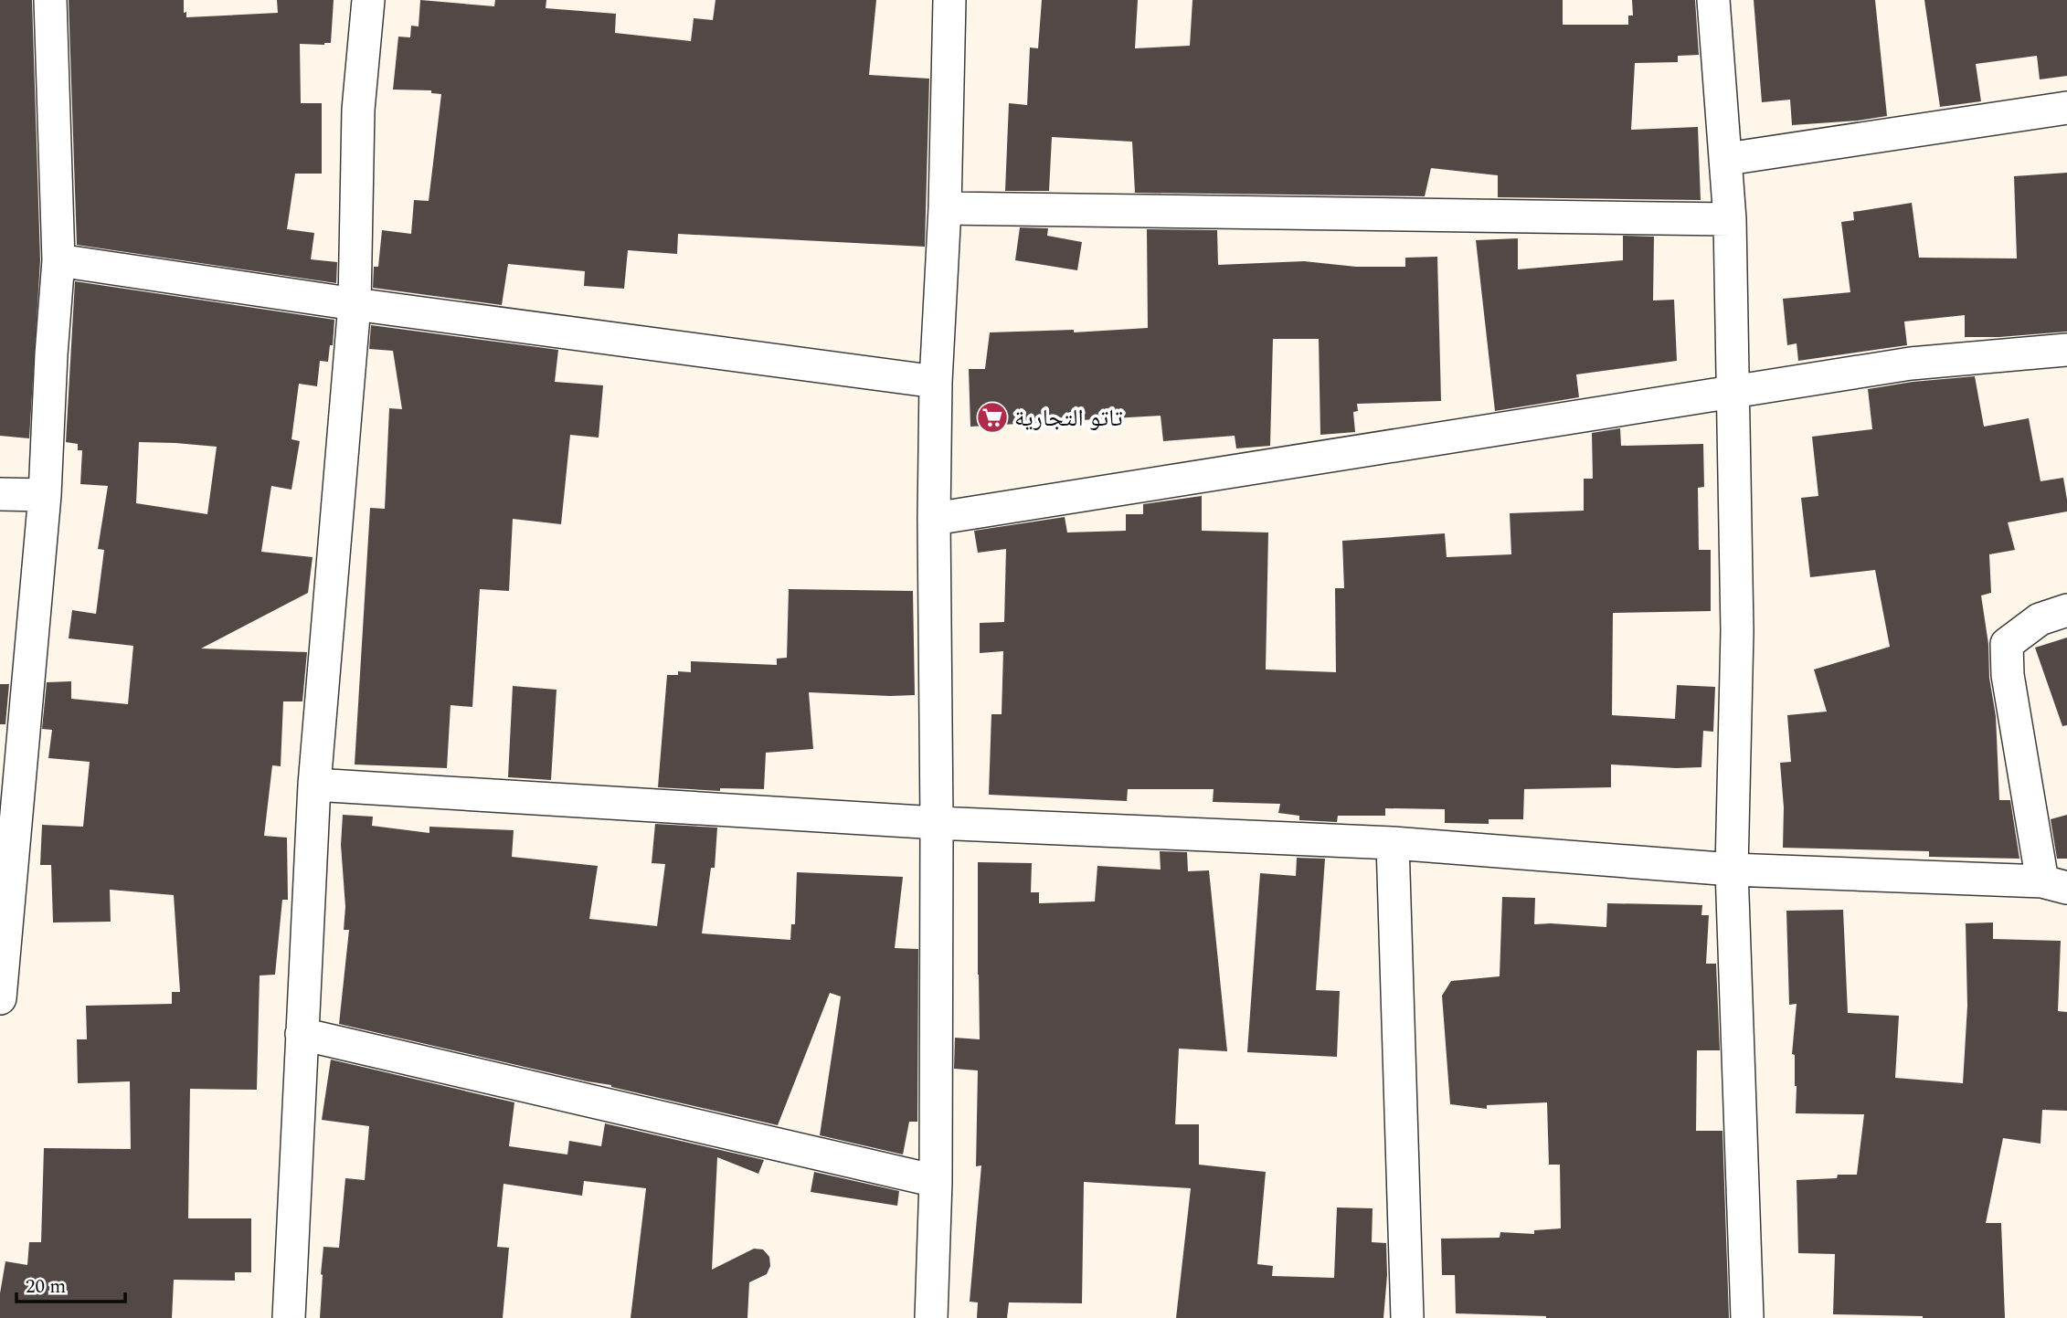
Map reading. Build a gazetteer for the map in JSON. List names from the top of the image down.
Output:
{
  "places": {
    "supermarket": ["تاتو التجارية"]
  },
  "scale_bar": "20 m"
}
